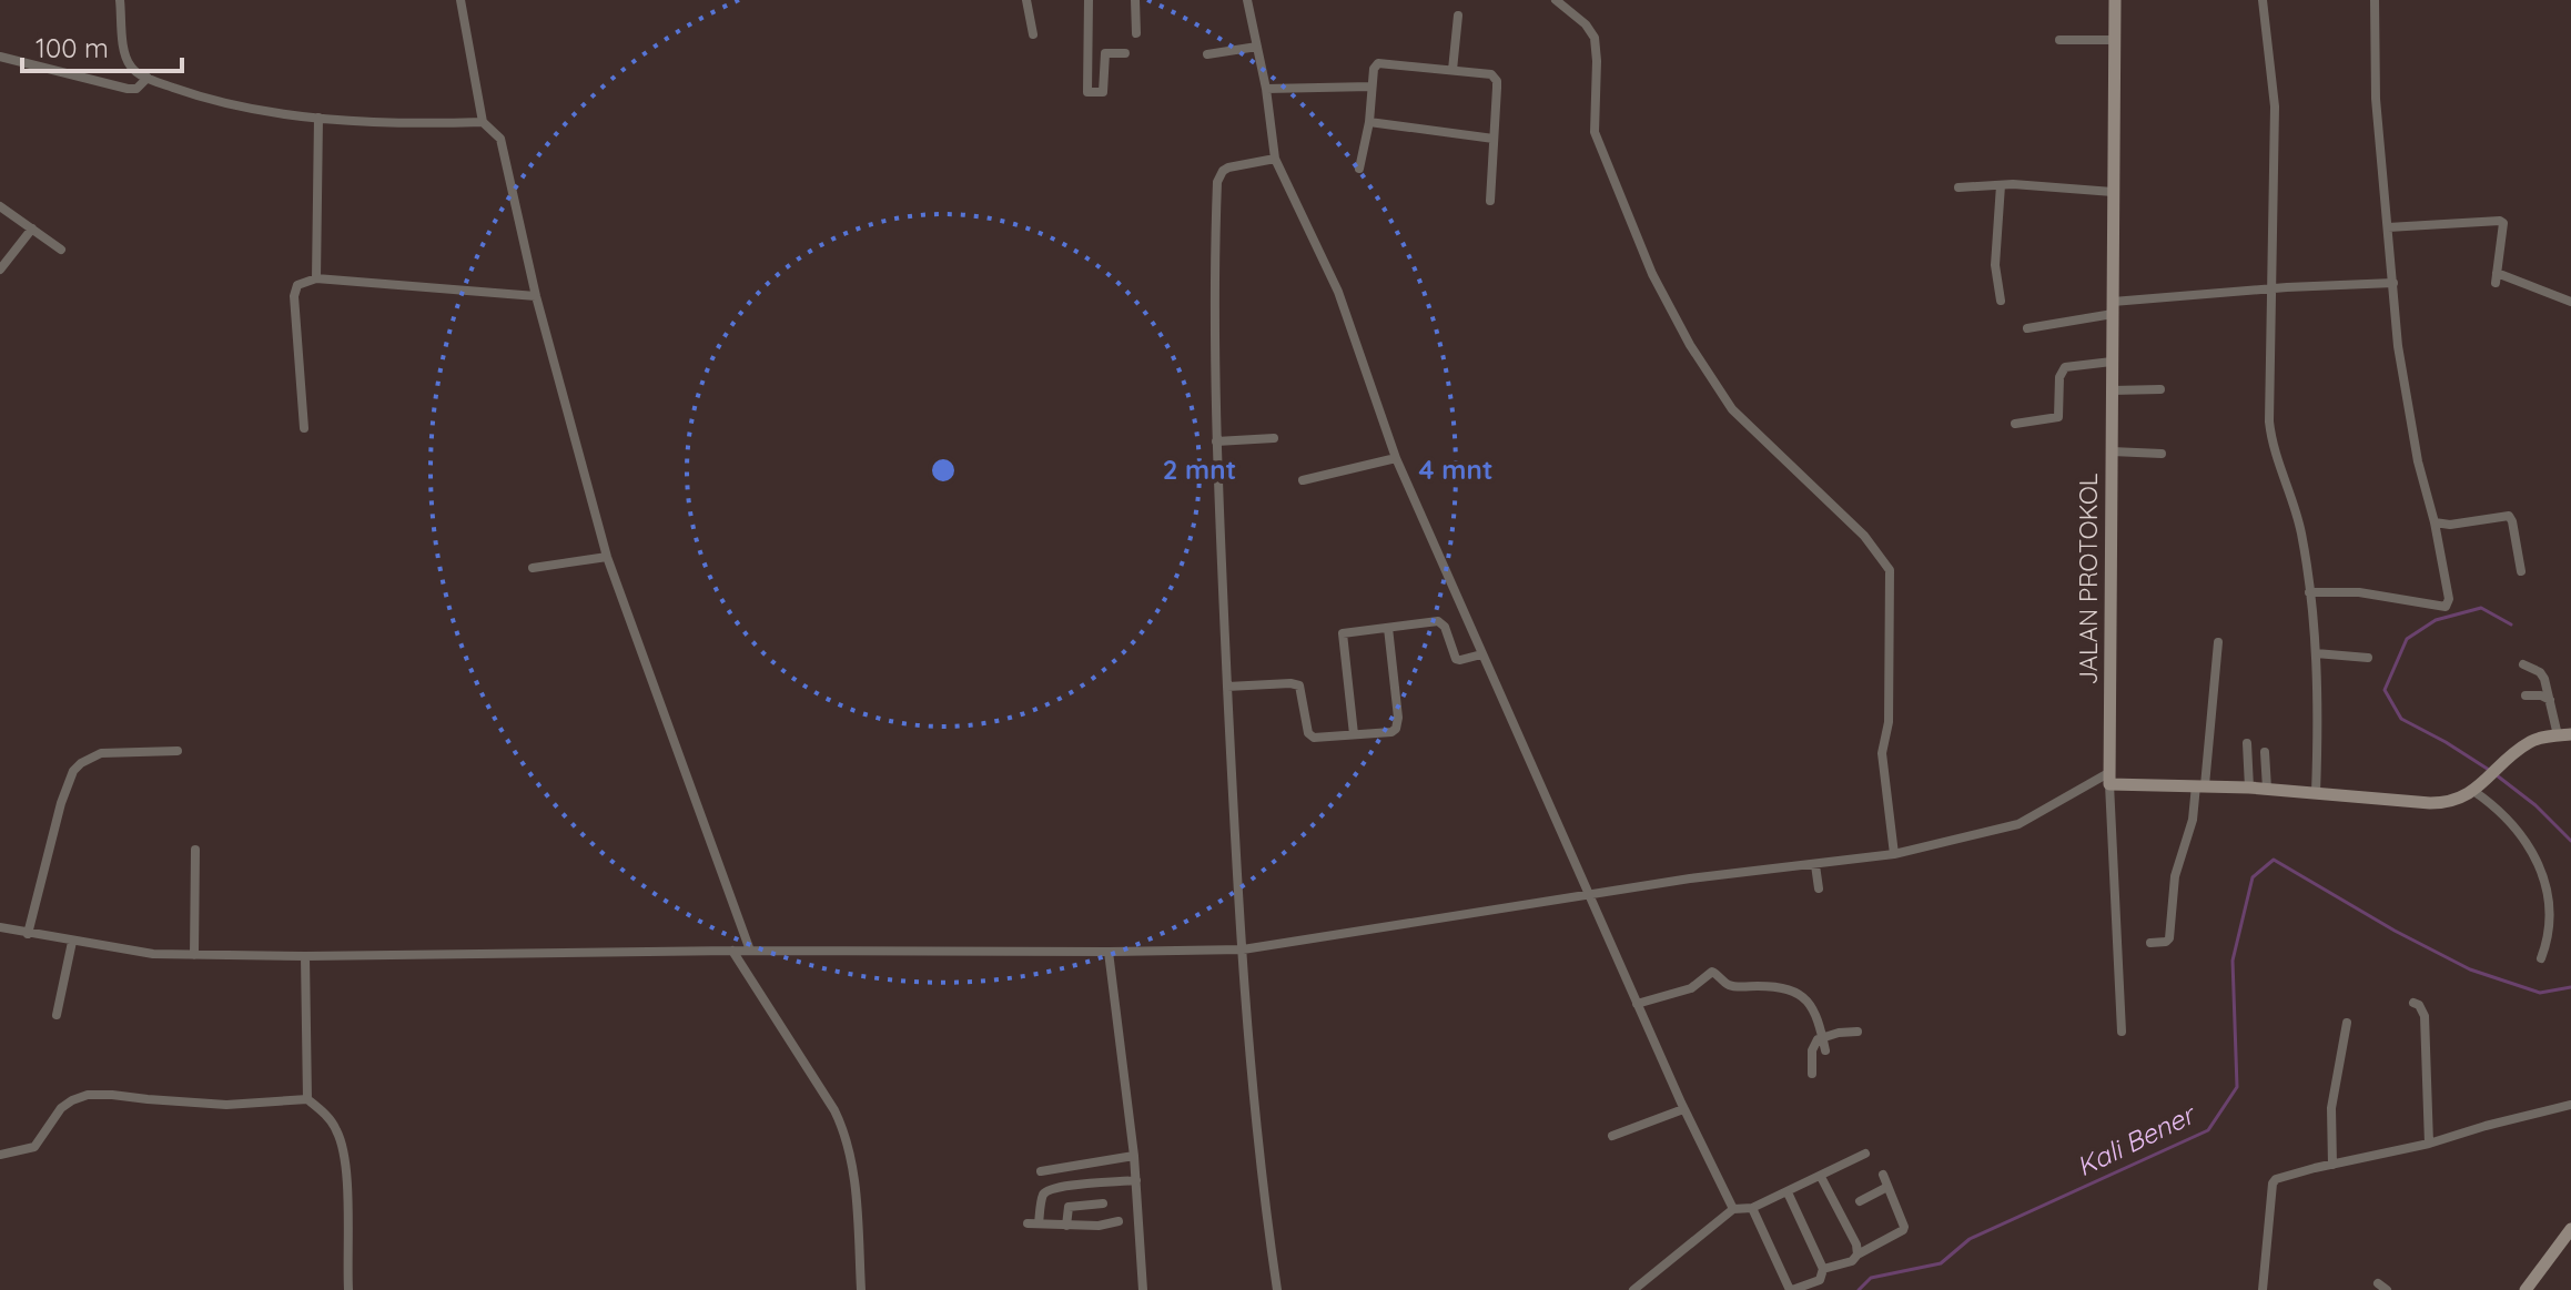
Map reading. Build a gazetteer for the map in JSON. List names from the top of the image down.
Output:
{
  "streets": {
    "street": ["JALAN PROTOKOL"]
  },
  "water": ["Kali Bener"],
  "scale_bar": "100 m",
  "rings": ["2 mnt", "4 mnt"]
}
